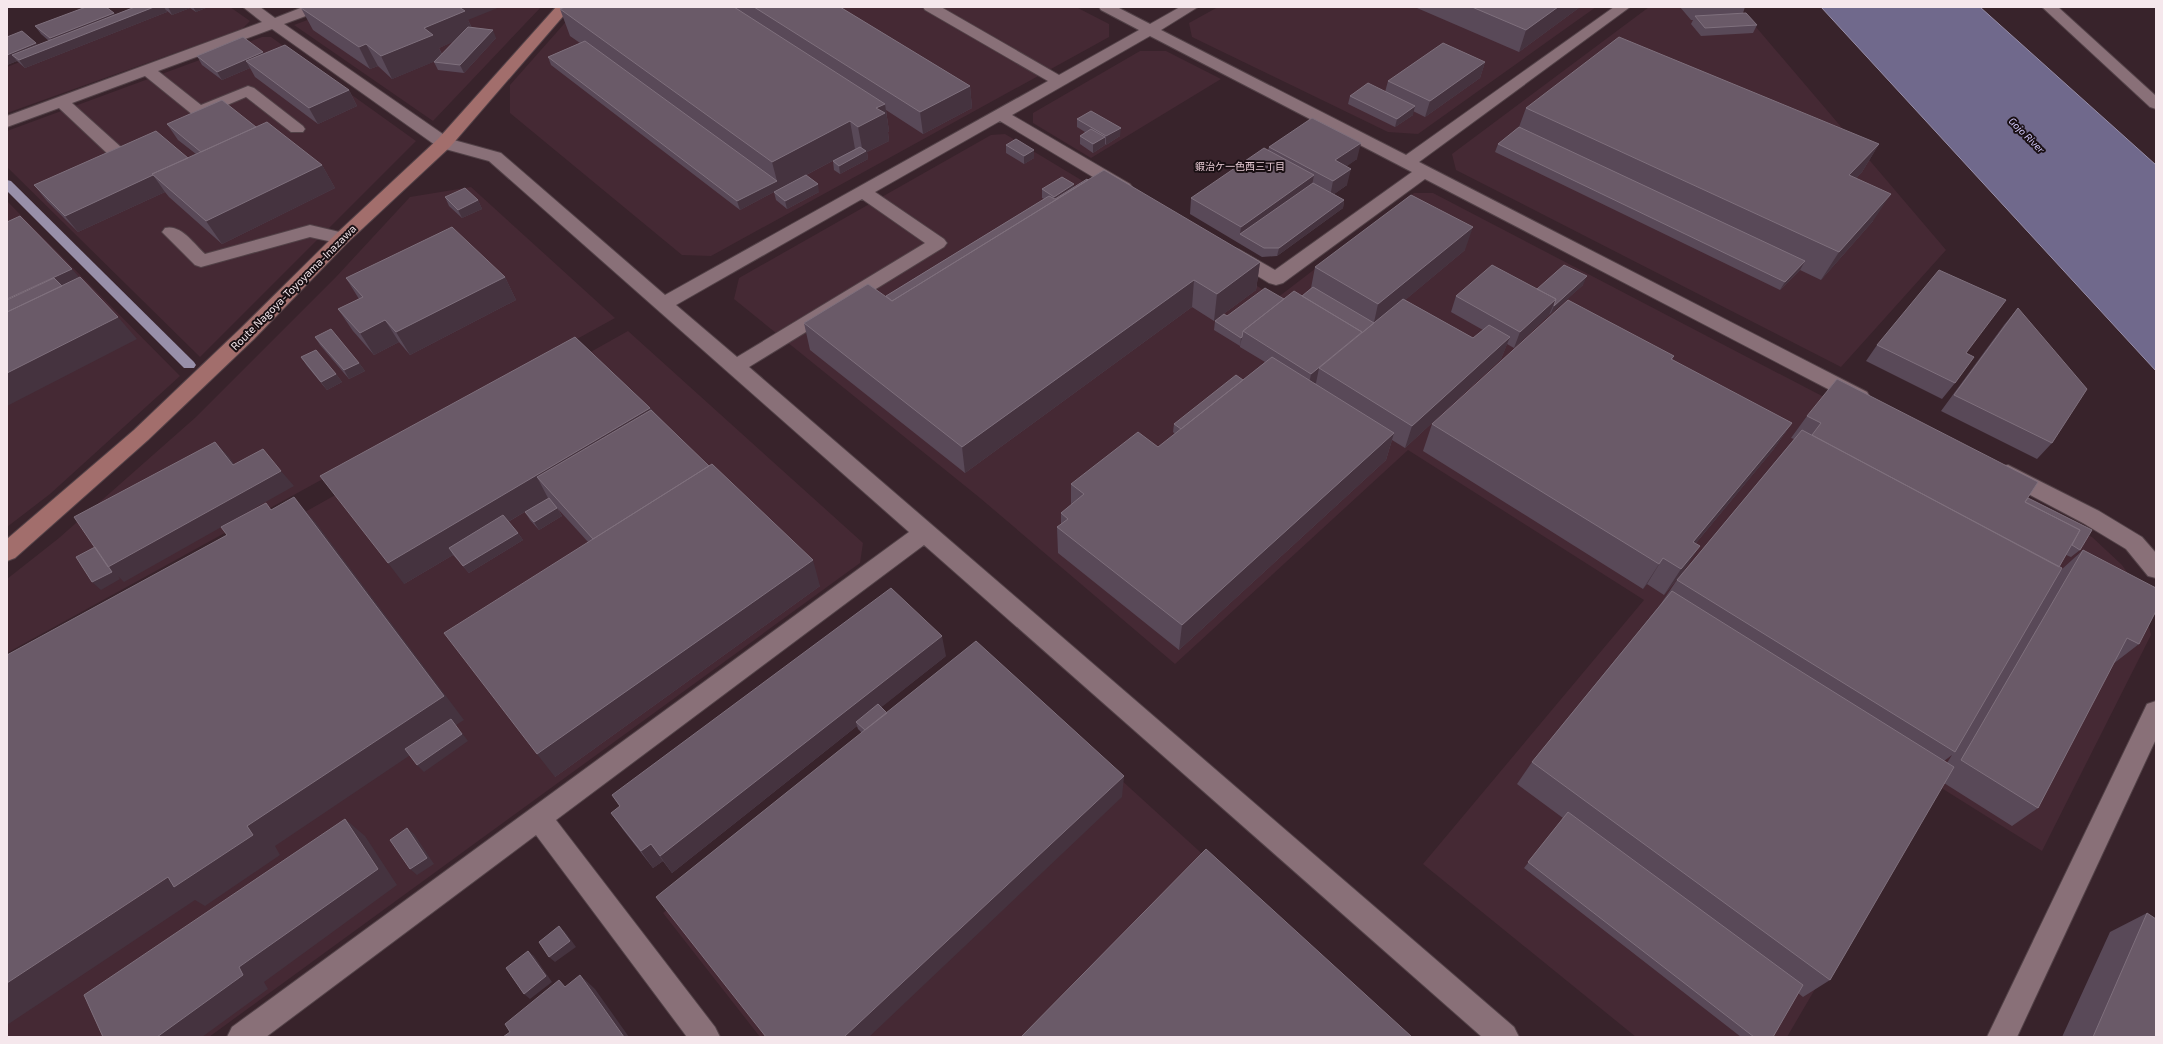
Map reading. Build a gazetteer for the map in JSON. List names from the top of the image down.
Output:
{
  "streets": {
    "main road": ["Route Nagoya-Toyoyama-Inazawa"]
  },
  "districts": ["鍜治ケ一色西三丁目"],
  "water": ["Gojo River"]
}
